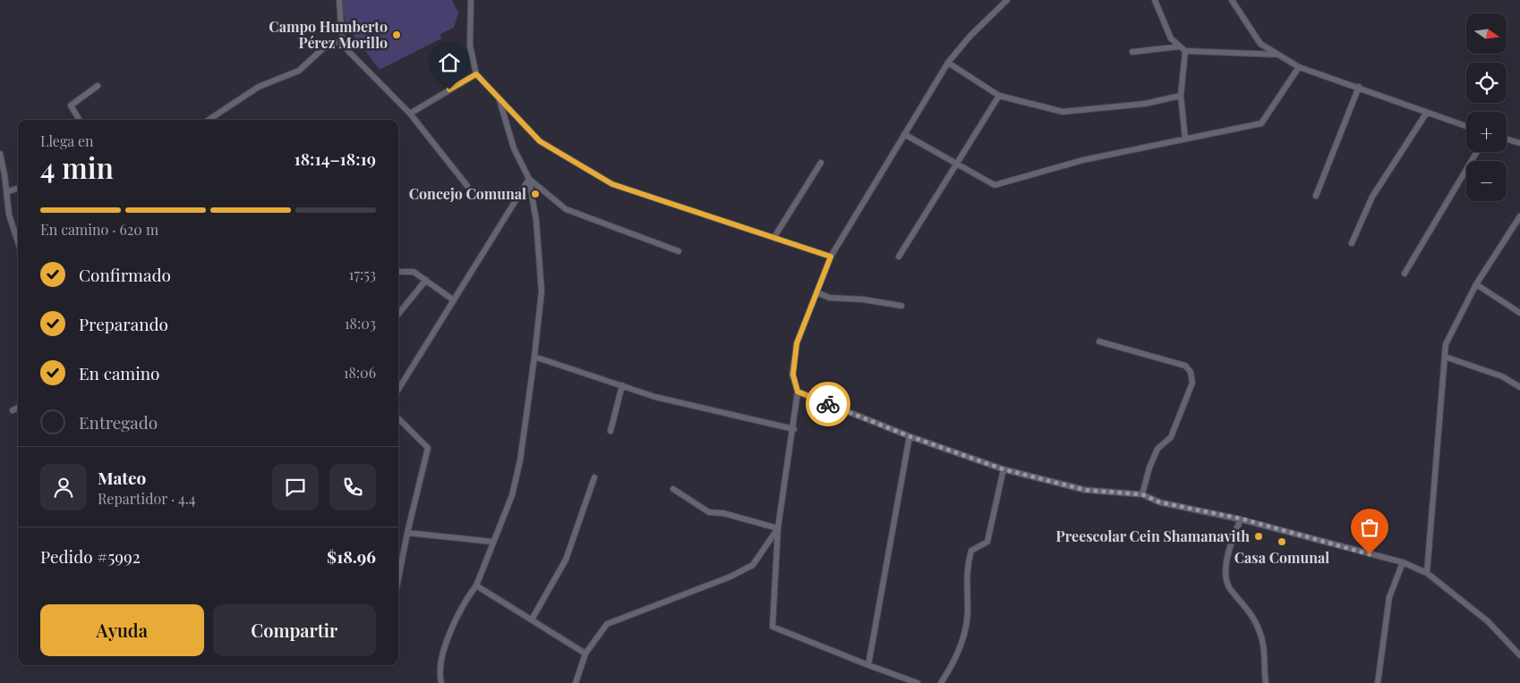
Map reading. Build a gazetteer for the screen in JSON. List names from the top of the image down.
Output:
{
  "places": [
    "Campo Humberto Pérez Morillo",
    "Concejo Comunal",
    "Preescolar Cein Shamanavith",
    "Casa Comunal"
  ],
  "north": "right",
  "page": {
    "map_buttons": ["+", "−"],
    "heading": ["4 min", "Llega en", "18:14–18:19"],
    "panel": [
      "Mateo",
      "Repartidor · 4.4",
      "Pedido #5992",
      "$18.96"
    ],
    "bar": "En camino · 620 m",
    "list": [
      ["Confirmado", "17:53"],
      ["Preparando", "18:03"],
      ["En camino", "18:06"],
      "Entregado"
    ],
    "buttons": ["Ayuda", "Compartir"]
  }
}
